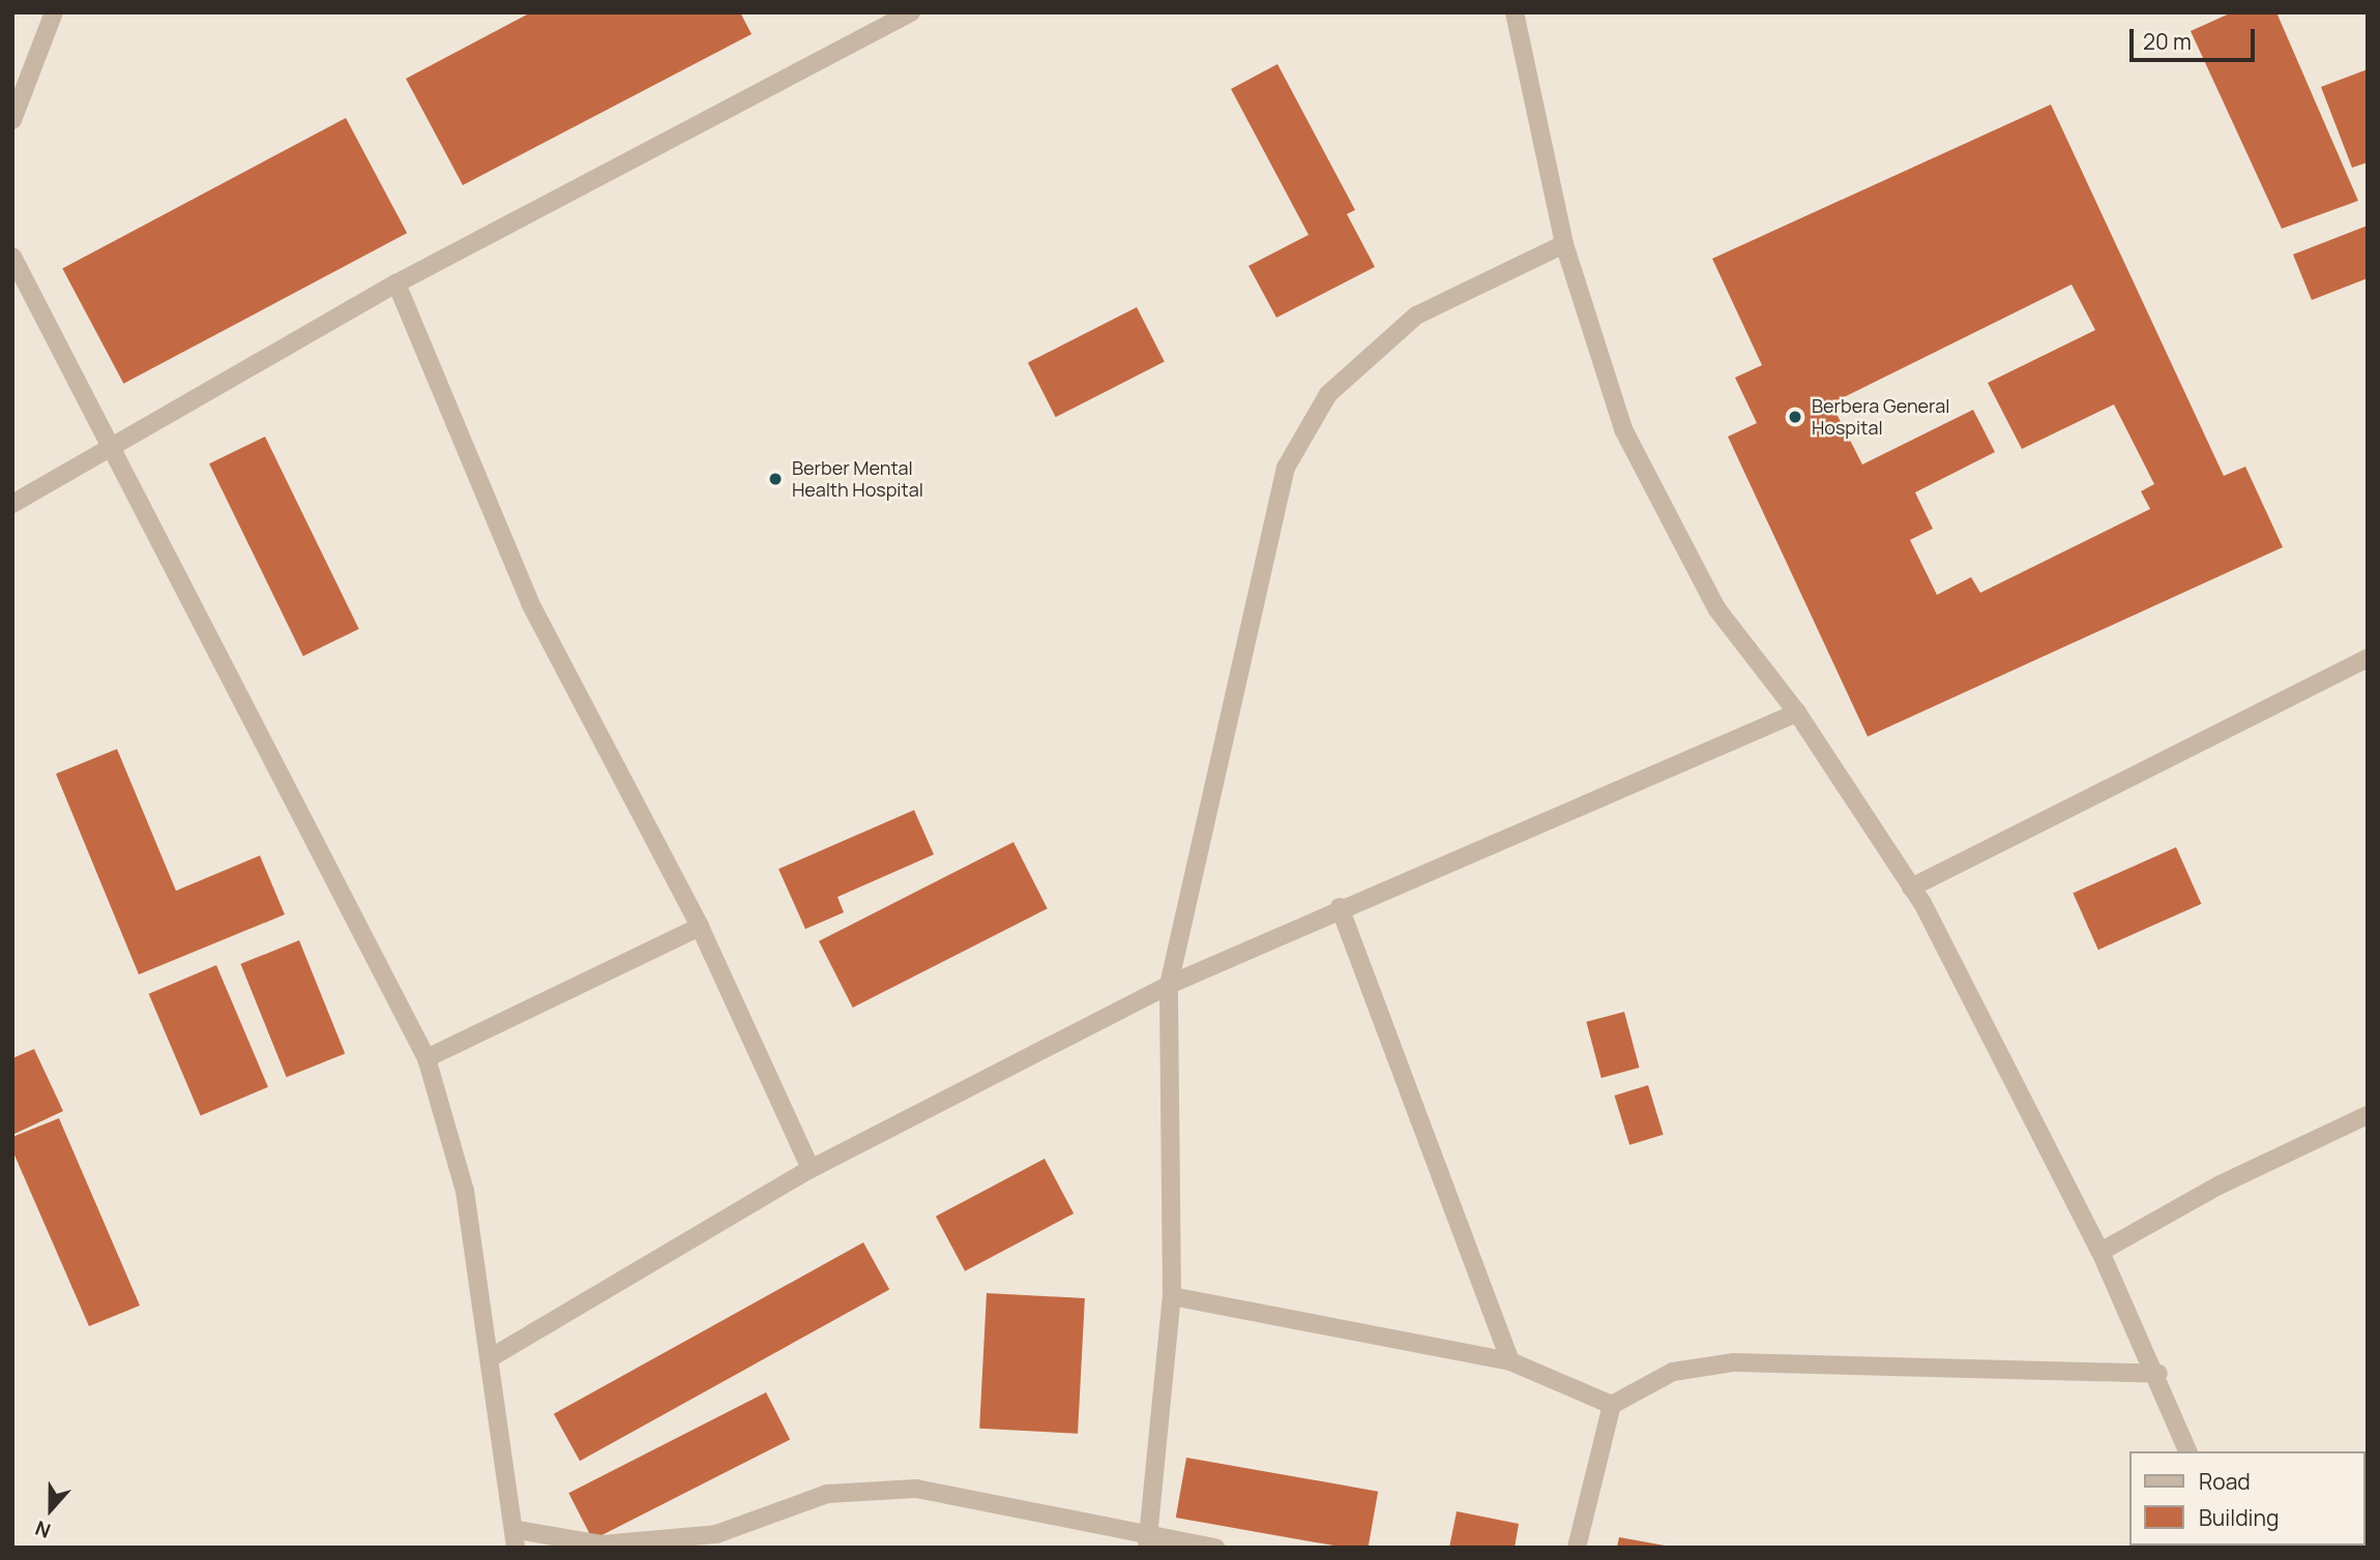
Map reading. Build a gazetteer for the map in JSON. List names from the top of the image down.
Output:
{
  "places": ["Berbera General Hospital", "Berber Mental Health Hospital"],
  "legend": ["Road", "Building"],
  "scale_bar": "20 m",
  "north": "bottom"
}
